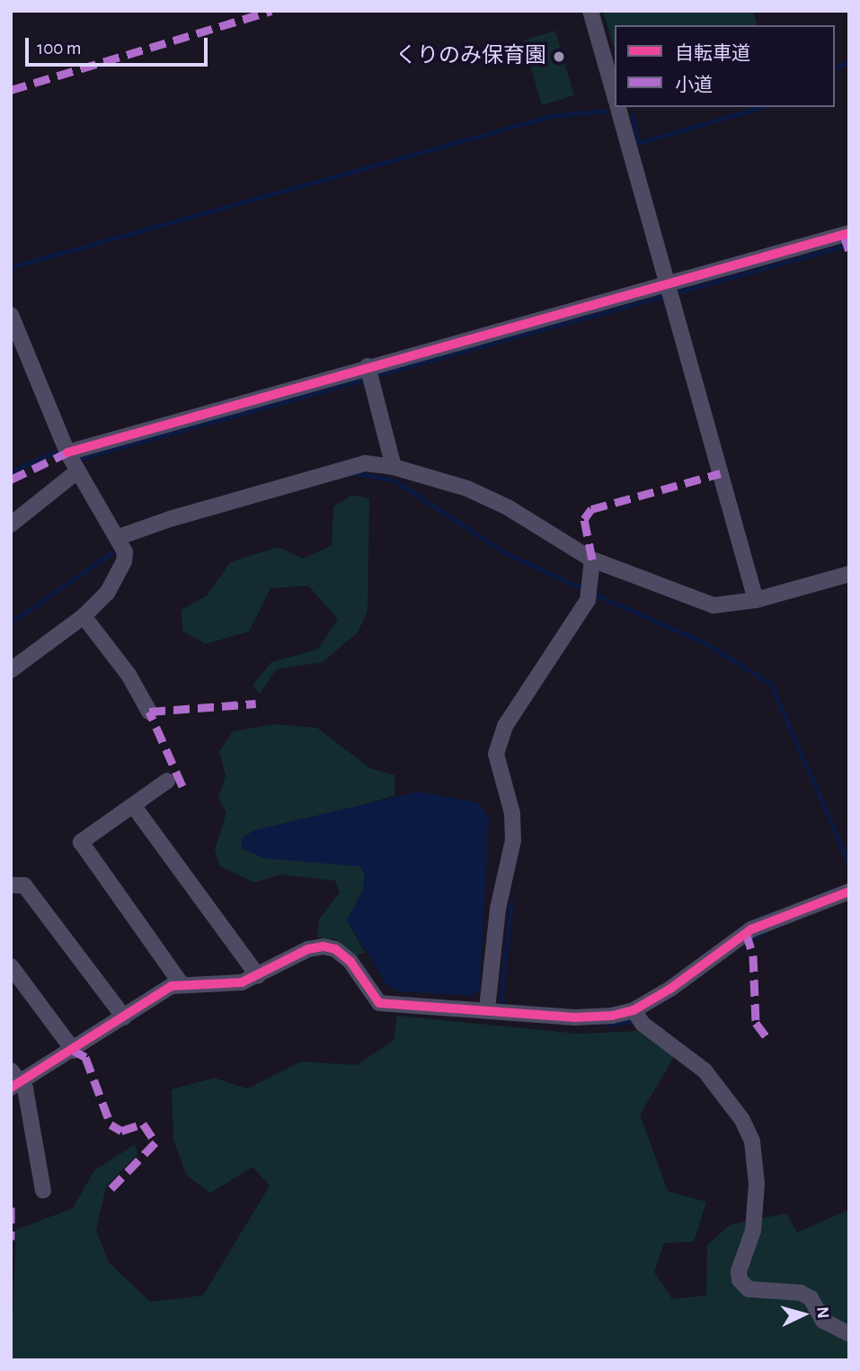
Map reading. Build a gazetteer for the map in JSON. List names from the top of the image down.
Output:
{
  "places": ["くりのみ保育園"],
  "legend": ["自転車道", "小道"],
  "scale_bar": "100 m",
  "north": "right"
}
